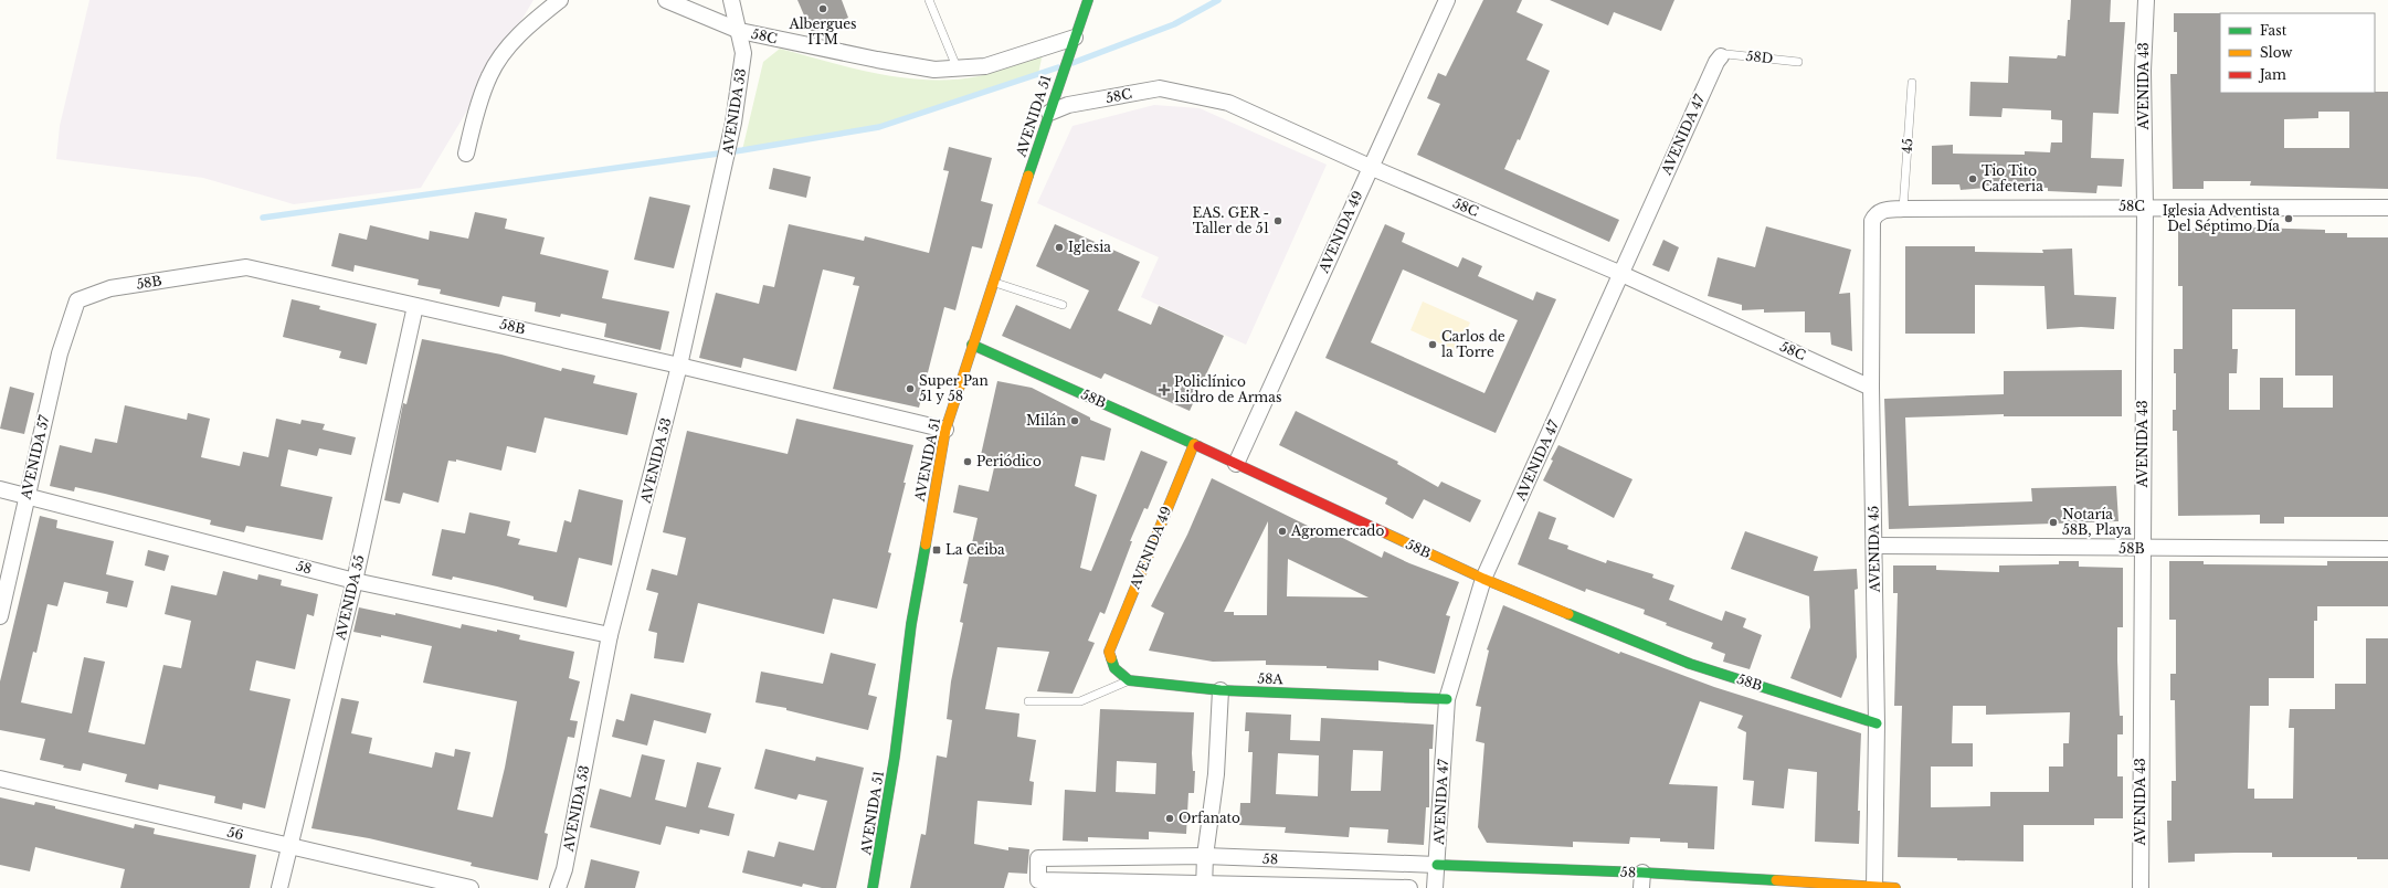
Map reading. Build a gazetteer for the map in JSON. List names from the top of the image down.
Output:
{
  "streets": {
    "street": [
      "58C",
      "AVENIDA 43",
      "AVENIDA 53",
      "AVENIDA 51",
      "AVENIDA 47",
      "AVENIDA 49",
      "58B",
      "AVENIDA 57",
      "AVENIDA 45",
      "58",
      "AVENIDA 55",
      "58A",
      "56"
    ],
    "lane": ["58D", "45"]
  },
  "crossings": [
    ["58C", "AVENIDA 43"],
    ["58C", "AVENIDA 53"],
    ["58C", "AVENIDA 51"],
    ["58C", "AVENIDA 47"],
    ["58C", "45"],
    ["58C", "AVENIDA 49"],
    ["58C", "AVENIDA 45"],
    ["58D", "AVENIDA 47"],
    ["AVENIDA 43", "58B"],
    ["AVENIDA 53", "58B"],
    ["AVENIDA 53", "58"],
    ["AVENIDA 51", "58B"],
    ["AVENIDA 47", "58B"],
    ["AVENIDA 47", "58"],
    ["AVENIDA 47", "58A"],
    ["AVENIDA 49", "58B"],
    ["AVENIDA 49", "58A"],
    ["58B", "AVENIDA 57"],
    ["58B", "AVENIDA 45"],
    ["58B", "AVENIDA 55"],
    ["AVENIDA 57", "58"],
    ["AVENIDA 45", "58"],
    ["58", "AVENIDA 55"],
    ["AVENIDA 55", "56"]
  ],
  "places": {
    "other": [
      "Albergues ITM",
      "Tio Tito Cafeteria",
      "Iglesia Adventista Del Séptimo Día",
      "EAS. GER - Taller de 51",
      "Iglesia",
      "Carlos de la Torre",
      "Super Pan 51 y 58",
      "Milán",
      "Periódico",
      "Notaría 58B, Playa",
      "Agromercado",
      "Orfanato"
    ],
    "health": ["Policlínico Isidro de Armas"],
    "transit": ["La Ceiba"]
  },
  "legend": ["Fast", "Slow", "Jam"]
}
